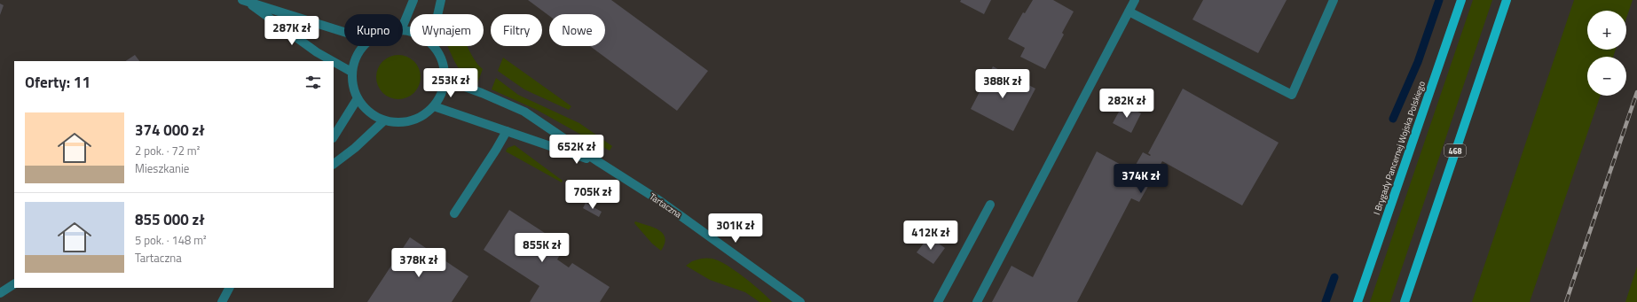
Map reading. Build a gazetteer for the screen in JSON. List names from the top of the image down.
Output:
{
  "streets": {
    "main road": ["I Brygady Pancernej Wojska Polskiego", "468"],
    "street": ["Tartaczna"]
  },
  "page": {
    "map_buttons": ["+", "−"],
    "chip": [
      "Kupno",
      "Wynajem",
      "Filtry",
      "Nowe"
    ],
    "price": [
      "287K zł",
      "253K zł",
      "388K zł",
      "282K zł",
      "652K zł",
      "374K zł",
      "705K zł",
      "301K zł",
      "412K zł",
      "855K zł",
      "378K zł"
    ],
    "heading": "Oferty: 11",
    "list": [
      {
        "name": "374 000 zł",
        "note": "2 pok. · 72 m² · Mieszkanie"
      },
      {
        "name": "855 000 zł",
        "note": "5 pok. · 148 m² · Tartaczna"
      }
    ]
  }
}
